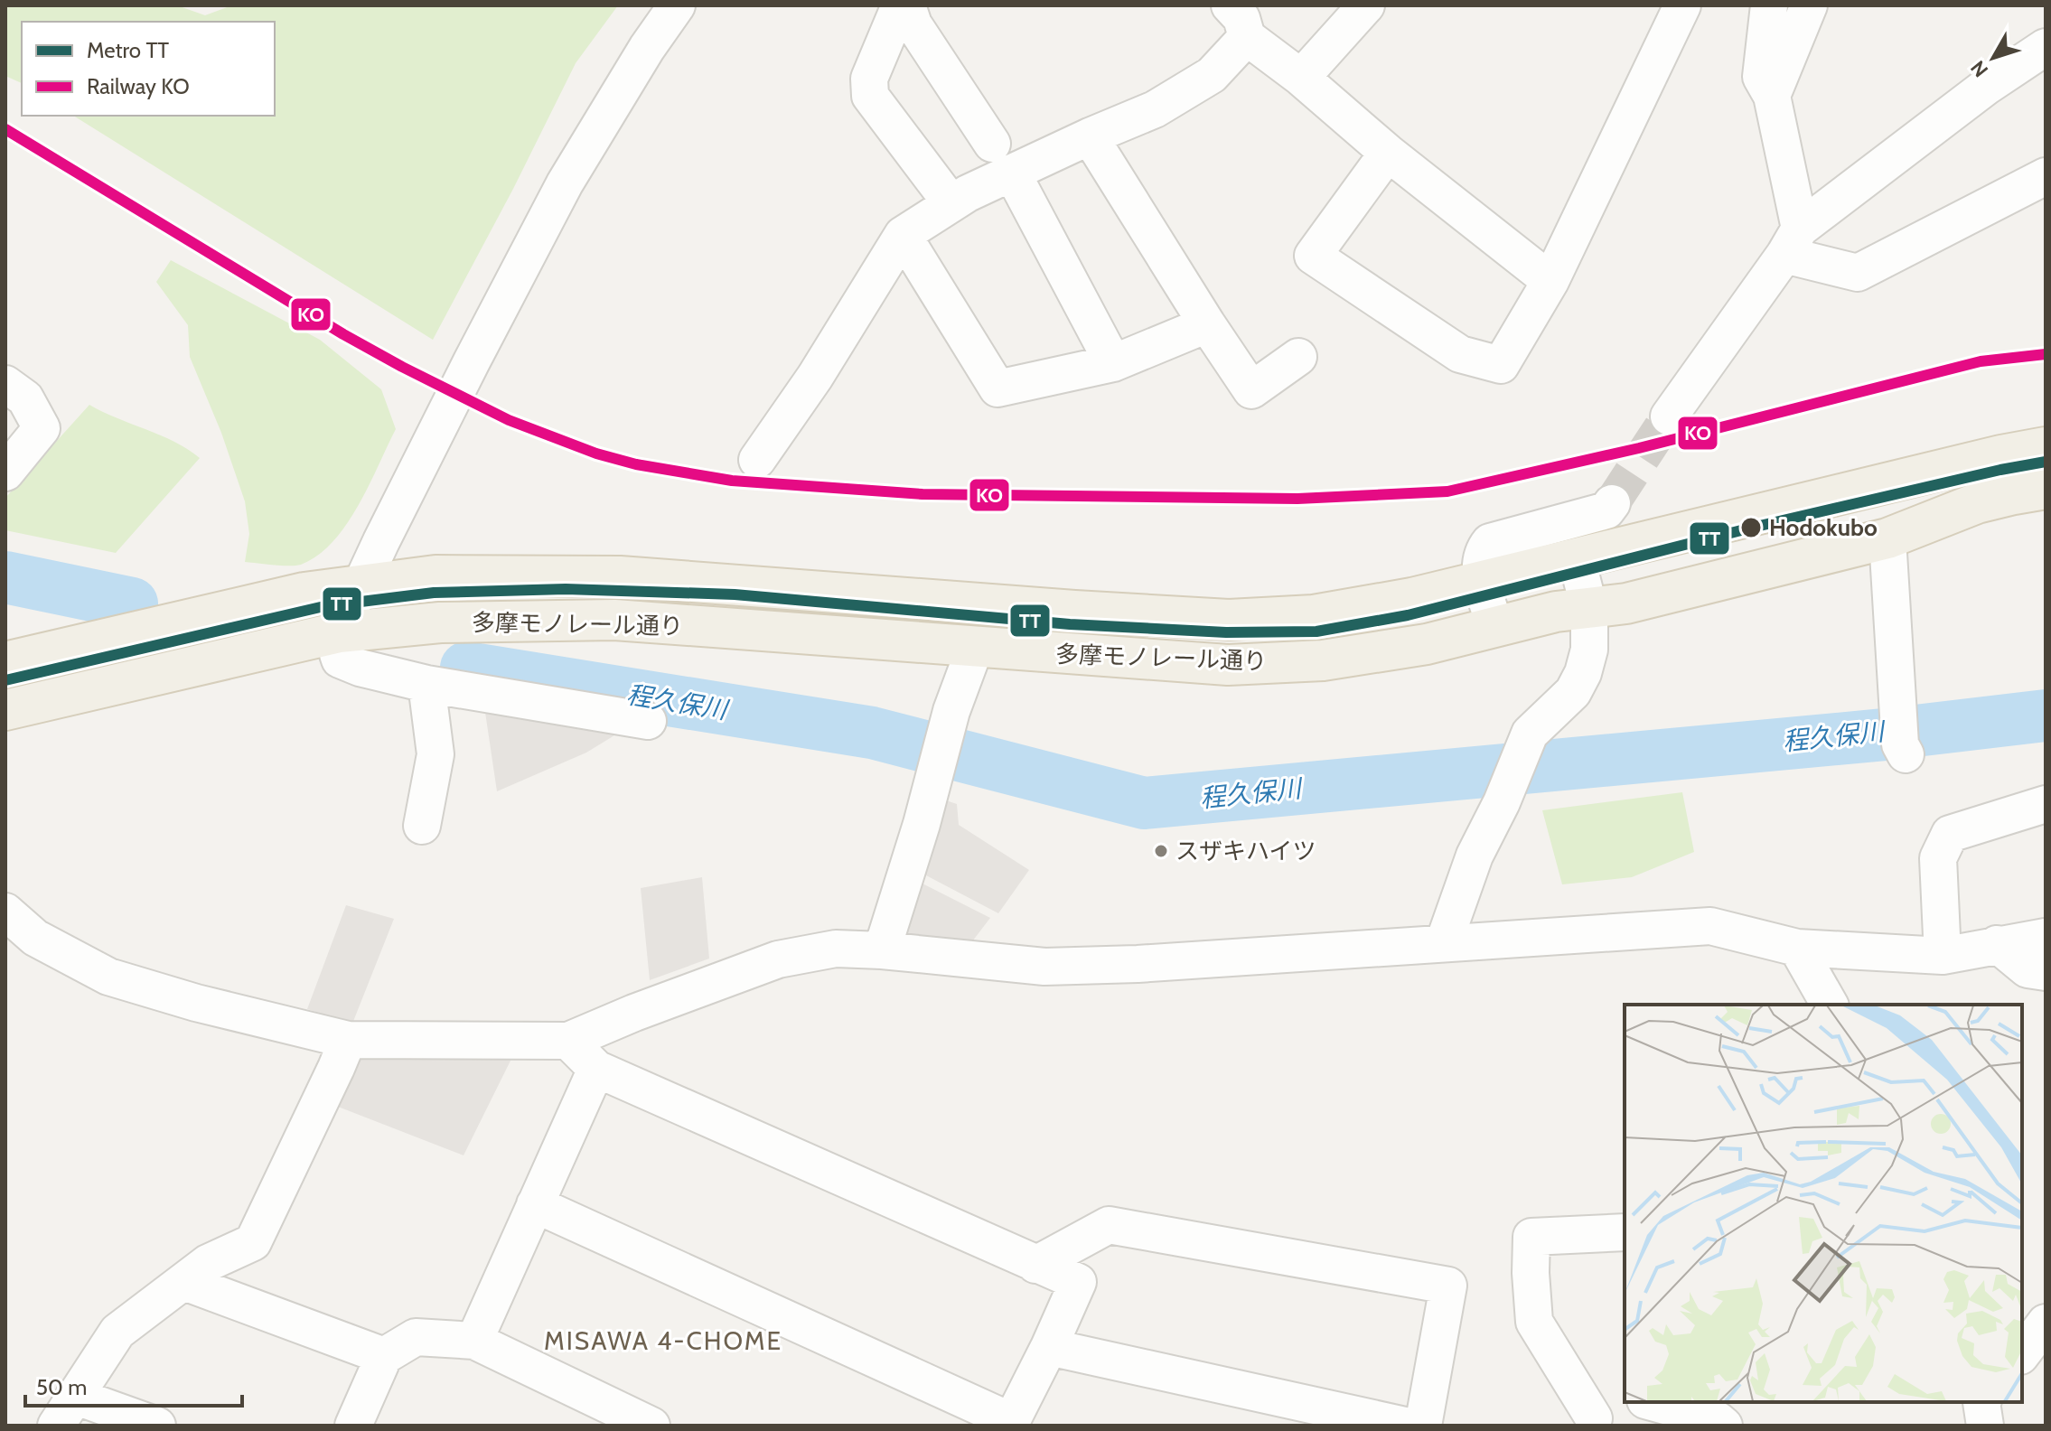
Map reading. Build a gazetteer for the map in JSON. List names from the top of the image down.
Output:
{
  "streets": {
    "main road": ["多摩モノレール通り"]
  },
  "districts": ["MISAWA 4-CHOME"],
  "water": ["程久保川"],
  "places": ["Hodokubo", "スザキハイツ"],
  "lines": ["rail line KO", "metro line TT"],
  "legend": ["Metro TT", "Railway KO"],
  "scale_bar": "50 m",
  "north": "bottom left"
}
